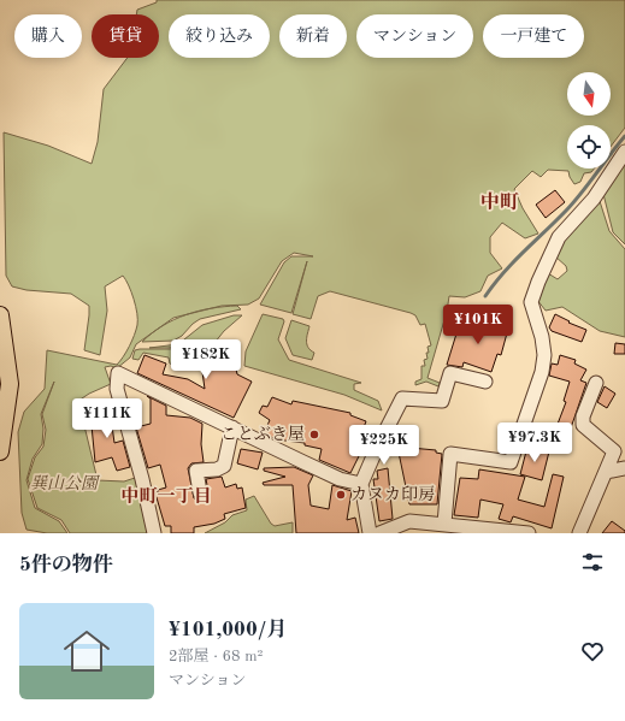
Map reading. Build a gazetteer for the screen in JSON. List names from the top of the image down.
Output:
{
  "districts": ["中町", "中町一丁目"],
  "parks": ["巽山公園"],
  "places": ["ことぶき屋", "カヌカ印房"],
  "north": "bottom",
  "page": {
    "chip": [
      "購入",
      "賃貸",
      "絞り込み",
      "新着",
      "マンション",
      "一戸建て"
    ],
    "price": [
      "¥101K",
      "¥182K",
      "¥111K",
      "¥97.3K",
      "¥225K"
    ],
    "heading": "5件の物件",
    "list": [
      {
        "name": "¥101,000/月",
        "note": "2部屋 · 68 m² · マンション"
      }
    ]
  }
}
